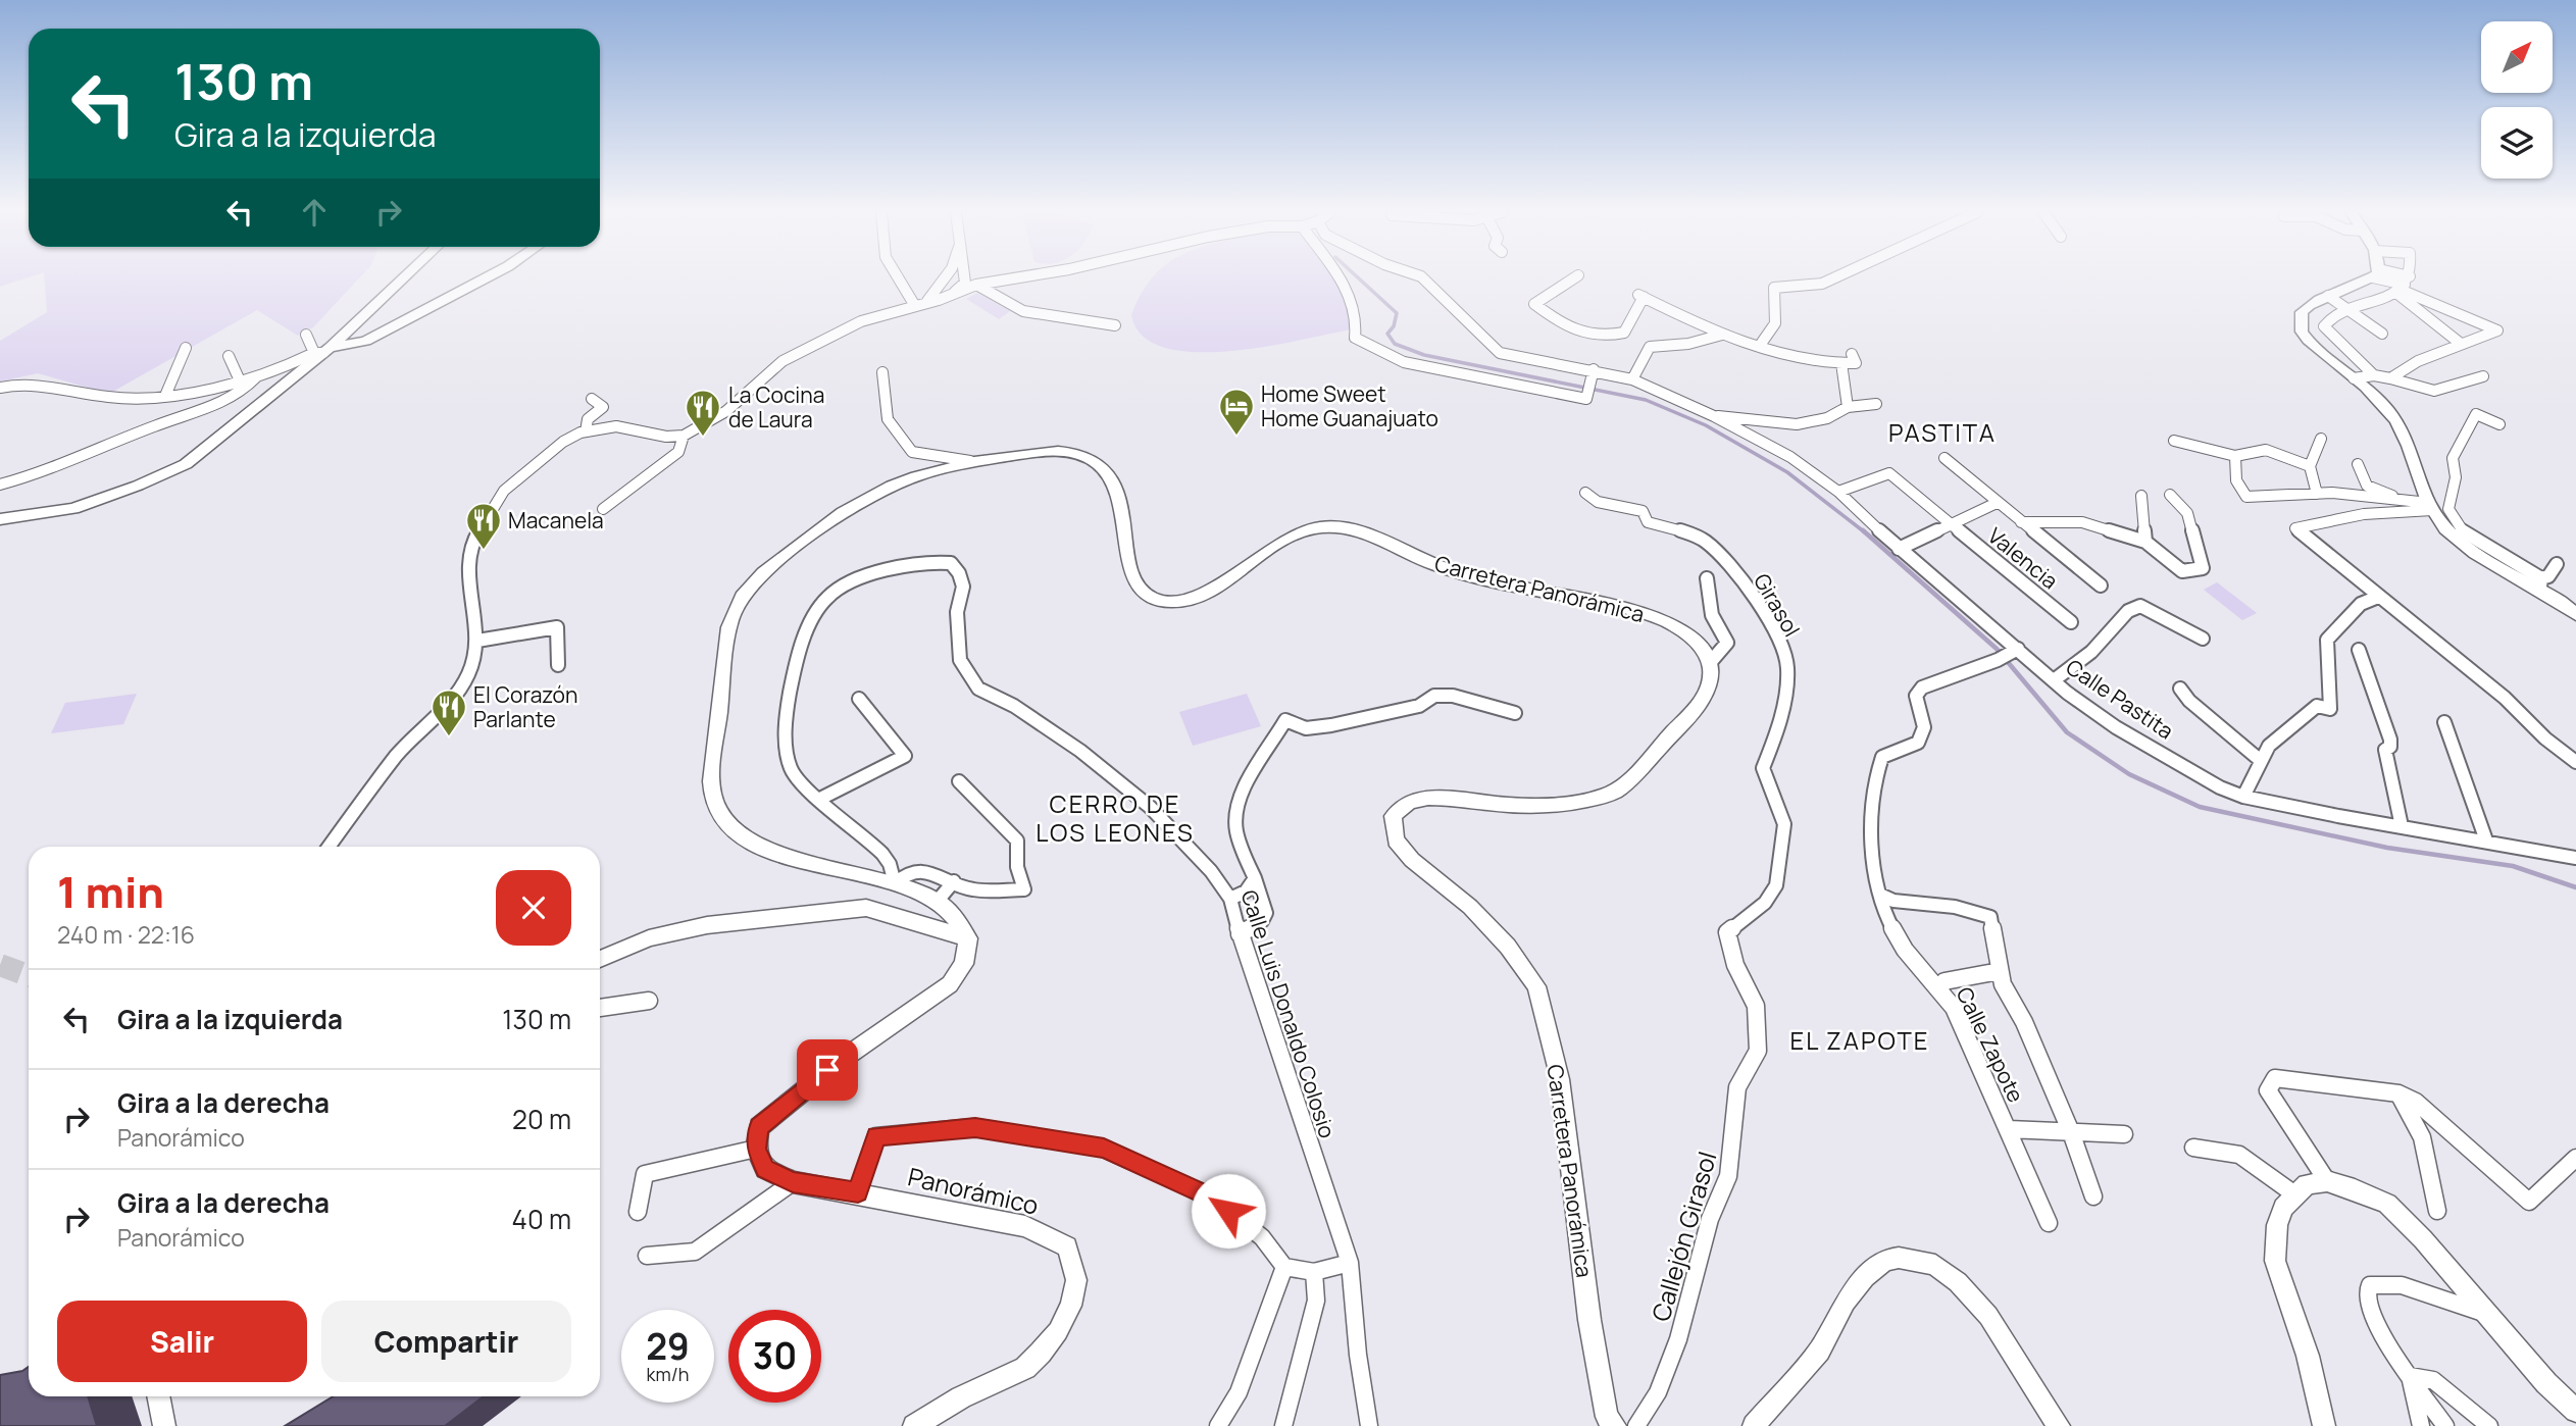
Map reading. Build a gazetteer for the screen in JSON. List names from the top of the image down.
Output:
{
  "streets": {
    "street": [
      "Valencia",
      "Carretera Panorámica",
      "Girasol",
      "Calle Pastita",
      "Calle Luis Donaldo Colosio",
      "Calle Zapote",
      "Panorámico",
      "Callejón Girasol"
    ]
  },
  "crossings": [
    ["Valencia", "Calle Pastita"],
    ["Carretera Panorámica", "Calle Luis Donaldo Colosio"],
    ["Girasol", "Callejón Girasol"],
    ["Calle Pastita", "Calle Zapote"]
  ],
  "districts": ["PASTITA", "CERRO DE LOS LEONES", "EL ZAPOTE"],
  "places": {
    "hotel": ["Home Sweet Home Guanajuato"],
    "restaurant": ["La Cocina de Laura", "Macanela", "El Corazón Parlante"]
  },
  "north": "top right",
  "page": {
    "turn": ["130 m", "Gira a la izquierda"],
    "heading": ["1 min", "240 m · 22:16"],
    "list": [
      {
        "name": "Gira a la izquierda",
        "value": "130 m"
      },
      {
        "name": "Gira a la derecha",
        "note": "Panorámico",
        "value": "20 m"
      },
      {
        "name": "Gira a la derecha",
        "note": "Panorámico",
        "value": "40 m"
      }
    ],
    "buttons": ["Salir", "Compartir"],
    "speed": "29 km/h",
    "limit": "30"
  }
}
